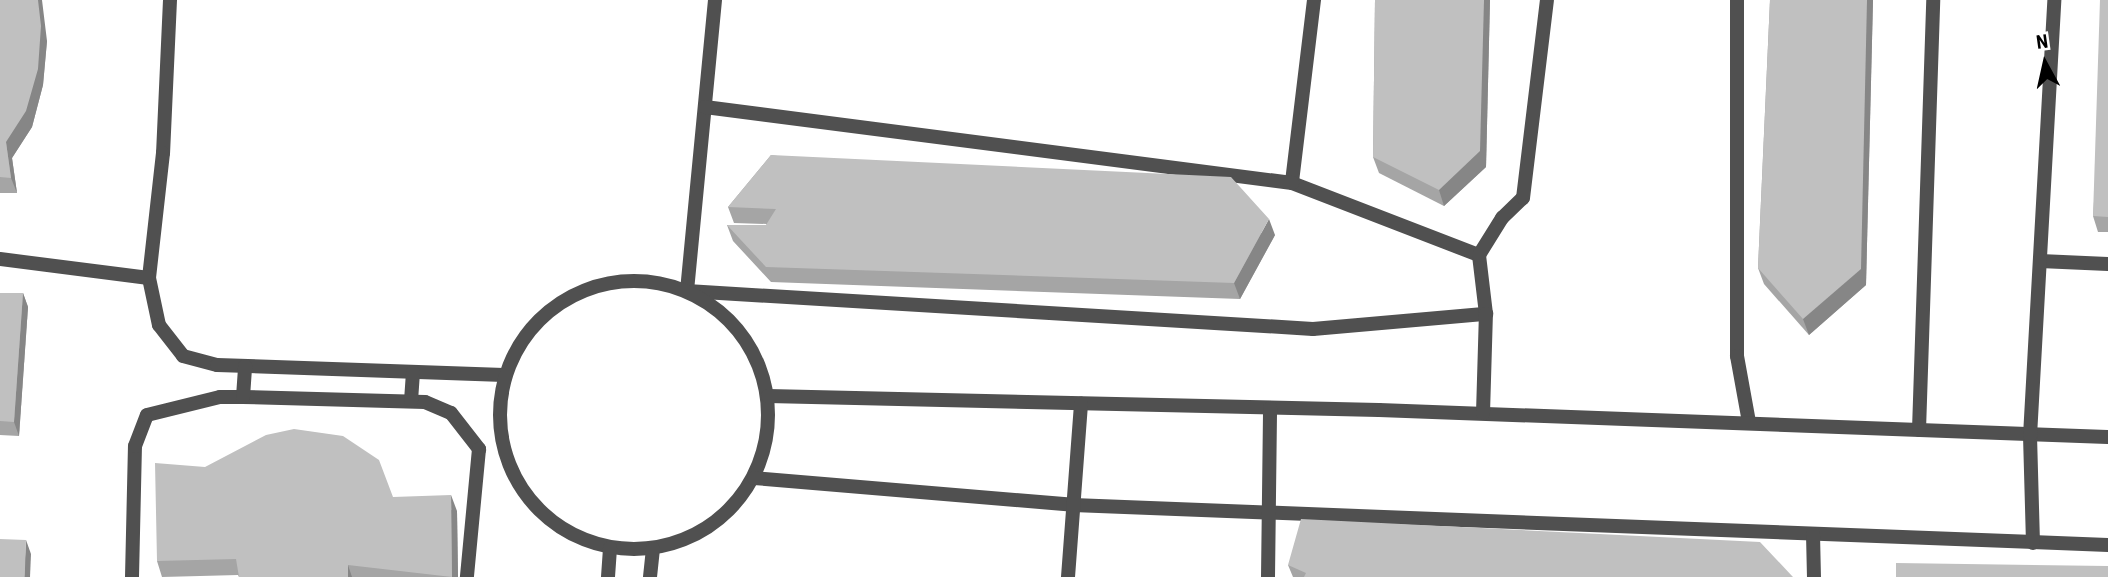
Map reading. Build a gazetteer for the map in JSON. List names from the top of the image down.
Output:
{
  "north": "top"
}
